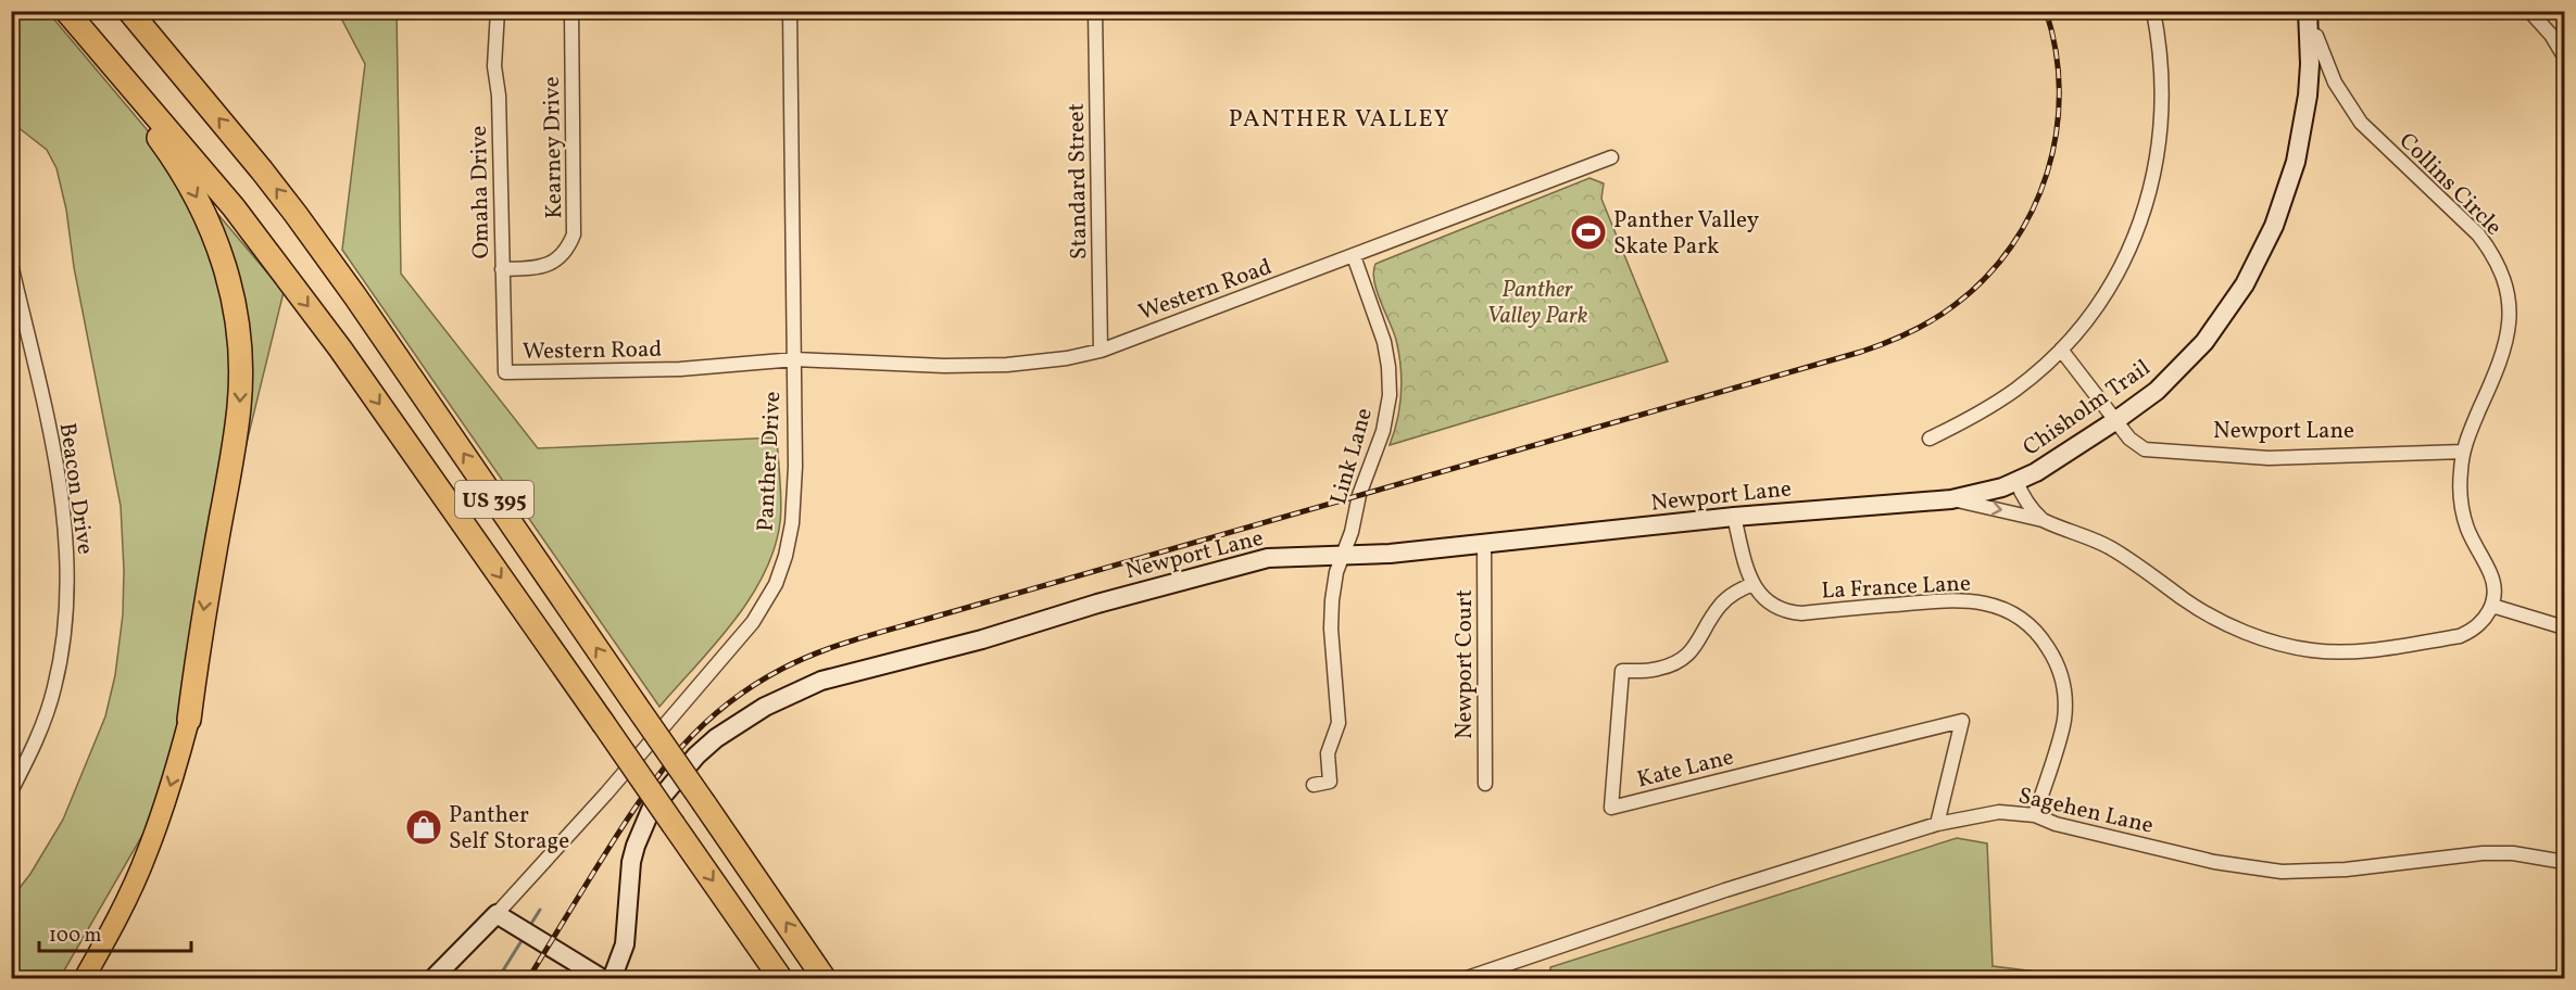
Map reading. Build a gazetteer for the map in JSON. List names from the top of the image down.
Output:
{
  "streets": {
    "highway": ["US 395"],
    "street": [
      "Kearney Drive",
      "Standard Street",
      "Collins Circle",
      "Omaha Drive",
      "Western Road",
      "Chisholm Trail",
      "Newport Lane",
      "Link Lane",
      "Panther Drive",
      "Beacon Drive",
      "La France Lane",
      "Newport Court",
      "Kate Lane",
      "Sagehen Lane"
    ]
  },
  "crossings": [
    ["Kearney Drive", "Omaha Drive"],
    ["Standard Street", "Western Road"],
    ["Collins Circle", "Chisholm Trail"],
    ["Collins Circle", "Newport Lane"],
    ["Omaha Drive", "Western Road"],
    ["Western Road", "Link Lane"],
    ["Western Road", "Panther Drive"],
    ["Chisholm Trail", "Newport Lane"],
    ["Newport Lane", "Link Lane"],
    ["Newport Lane", "Newport Court"],
    ["La France Lane", "Kate Lane"],
    ["La France Lane", "Sagehen Lane"],
    ["Kate Lane", "Sagehen Lane"]
  ],
  "districts": ["PANTHER VALLEY"],
  "parks": ["Panther Valley Park"],
  "places": {
    "sports": ["Panther Valley Skate Park"],
    "shop": ["Panther Self Storage"]
  },
  "scale_bar": "100 m"
}
